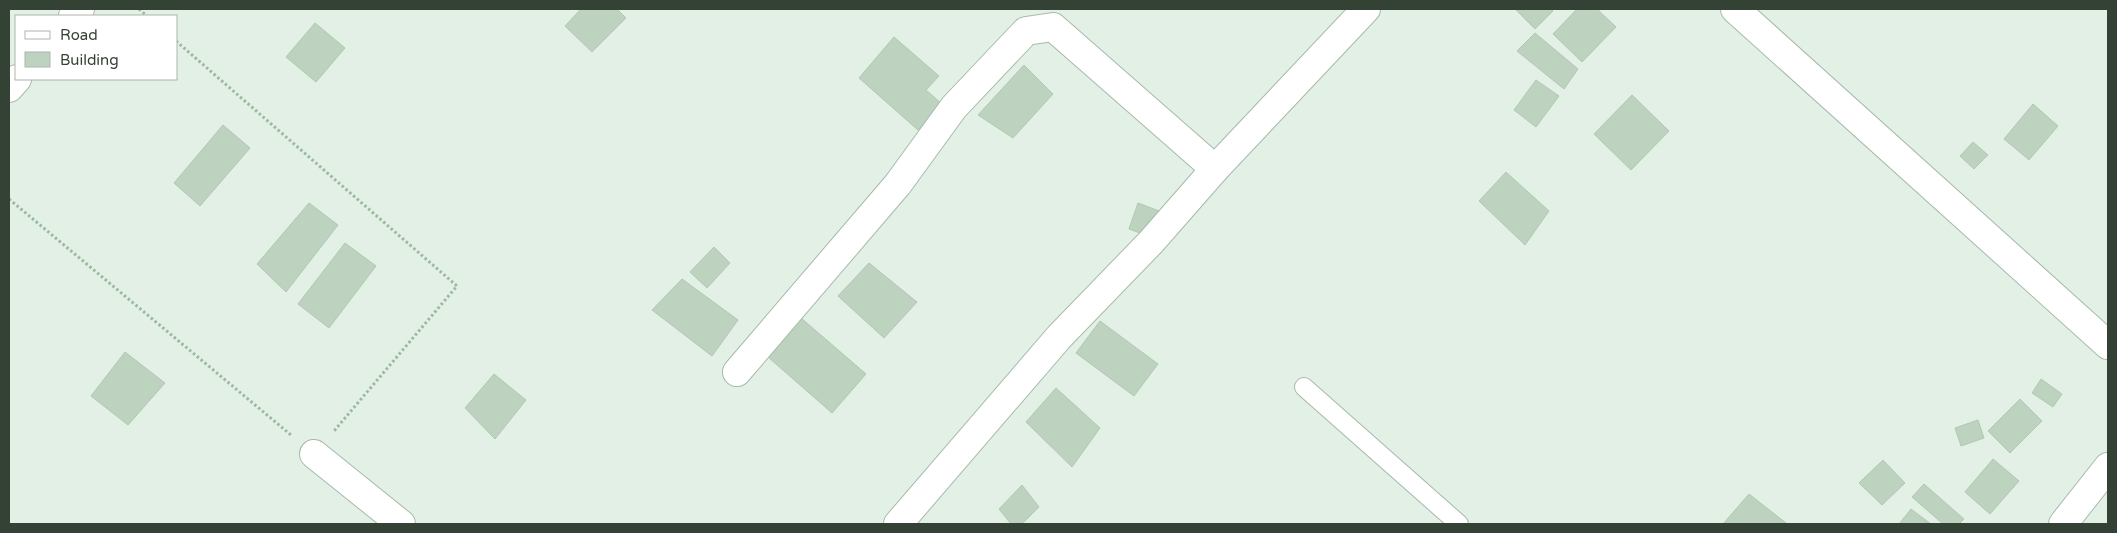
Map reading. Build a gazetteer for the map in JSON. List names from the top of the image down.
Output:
{
  "legend": ["Road", "Building"]
}
